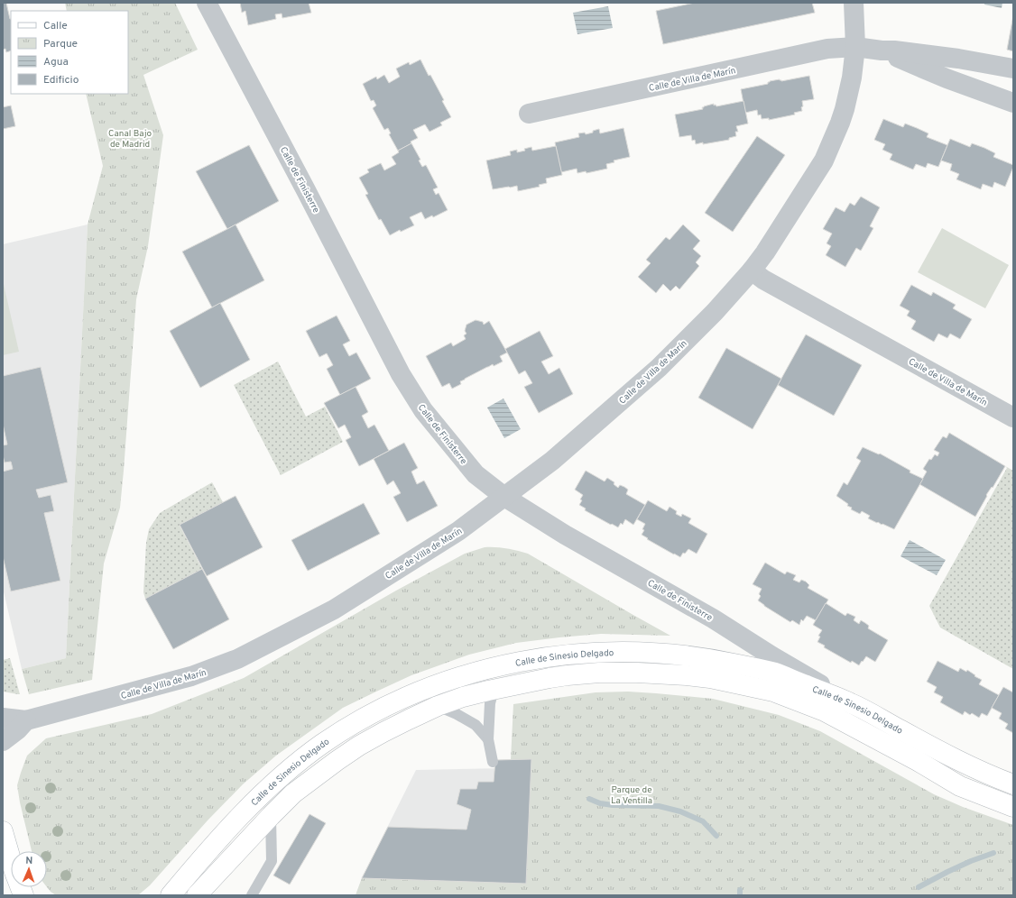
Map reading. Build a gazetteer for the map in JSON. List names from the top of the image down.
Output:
{
  "streets": {
    "main road": ["Calle de Sinesio Delgado"],
    "street": ["Calle de Villa de Marín", "Calle de Finisterre"]
  },
  "crossings": [
    ["Calle de Villa de Marín", "Calle de Finisterre"],
    ["Calle de Finisterre", "Calle de Sinesio Delgado"]
  ],
  "parks": ["Canal Bajo de Madrid", "Parque de La Ventilla"],
  "legend": [
    "Calle",
    "Parque",
    "Agua",
    "Edificio"
  ],
  "north": "top"
}
